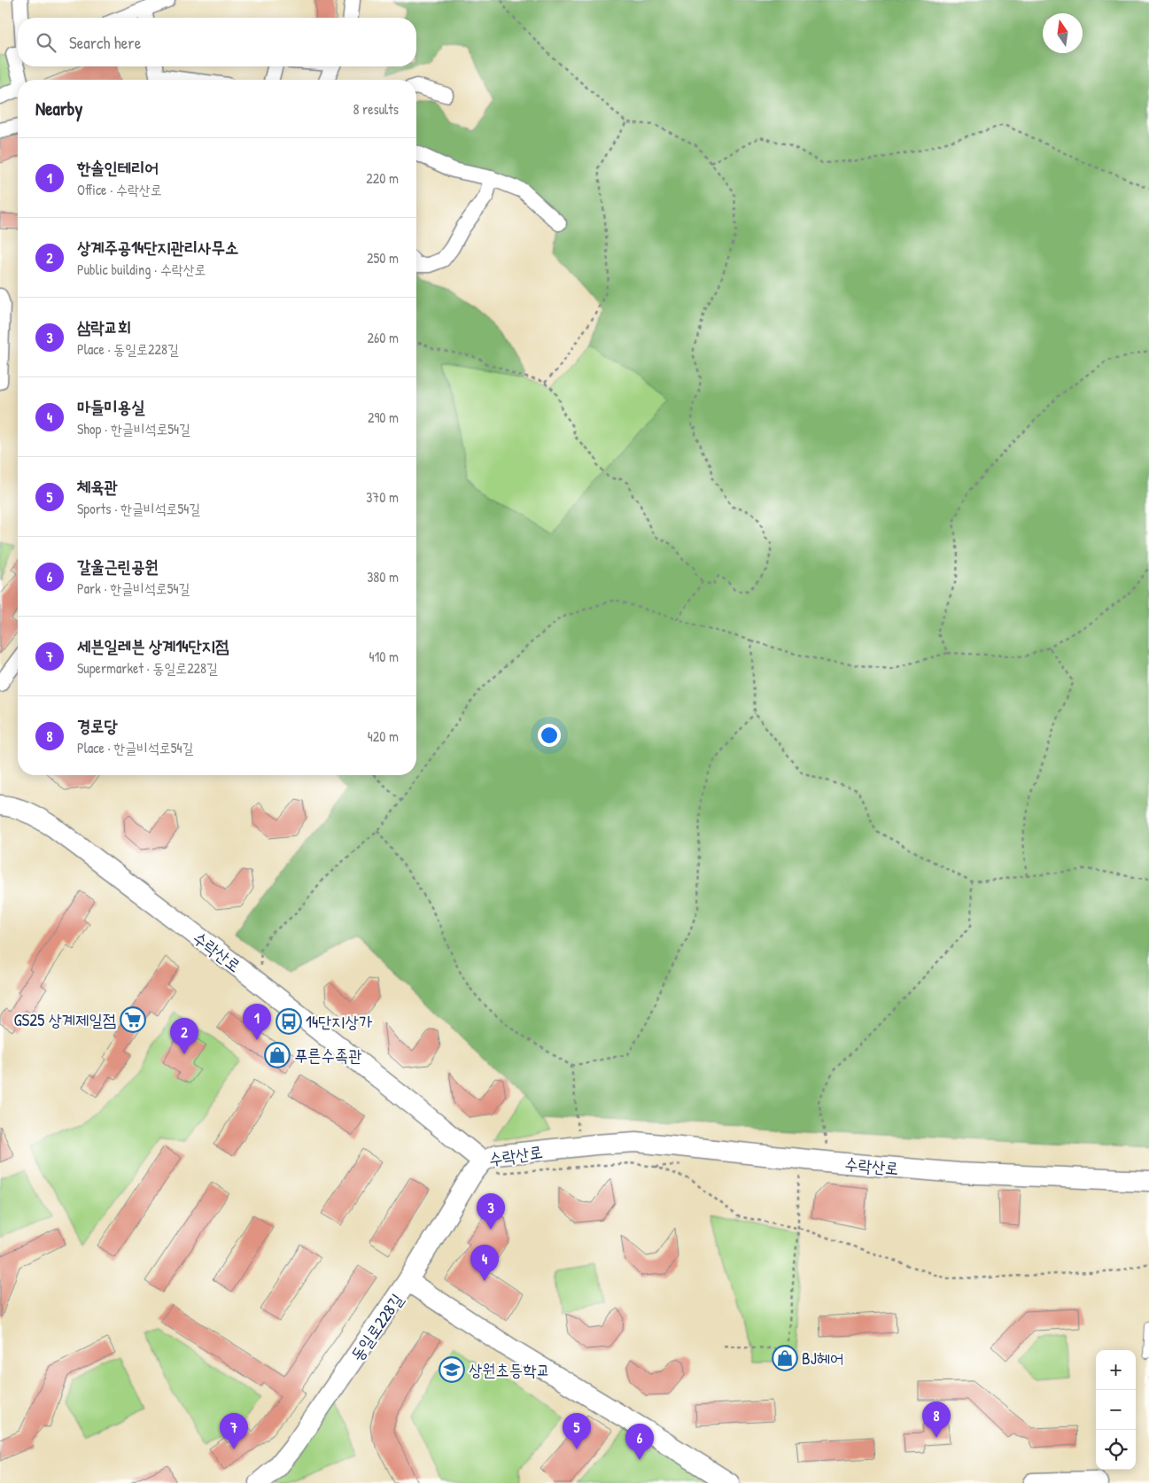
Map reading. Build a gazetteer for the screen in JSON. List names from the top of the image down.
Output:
{
  "streets": {
    "street": ["수락산로", "동일로228길"]
  },
  "crossings": [
    ["수락산로", "동일로228길"]
  ],
  "places": {
    "supermarket": ["GS25 상계제일점"],
    "bus stop": ["14단지상가"],
    "shop": ["푸른수족관", "BJ헤어"],
    "school or university": ["상원초등학교"]
  },
  "north": "top",
  "page": {
    "search": "Search here",
    "heading": ["Nearby", "8 results"],
    "list": [
      {
        "mark": "1",
        "name": "한솔인테리어",
        "note": "Office · 수락산로",
        "value": "220 m"
      },
      {
        "mark": "2",
        "name": "상계주공14단지관리사무소",
        "note": "Public building · 수락산로",
        "value": "250 m"
      },
      {
        "mark": "3",
        "name": "삼락교회",
        "note": "Place · 동일로228길",
        "value": "260 m"
      },
      {
        "mark": "4",
        "name": "마들미용실",
        "note": "Shop · 한글비석로54길",
        "value": "290 m"
      },
      {
        "mark": "5",
        "name": "체육관",
        "note": "Sports · 한글비석로54길",
        "value": "370 m"
      },
      {
        "mark": "6",
        "name": "갈울근린공원",
        "note": "Park · 한글비석로54길",
        "value": "380 m"
      },
      {
        "mark": "7",
        "name": "세븐일레븐 상계14단지점",
        "note": "Supermarket · 동일로228길",
        "value": "410 m"
      },
      {
        "mark": "8",
        "name": "경로당",
        "note": "Place · 한글비석로54길",
        "value": "420 m"
      }
    ],
    "pins": [
      "1",
      "2",
      "3",
      "4",
      "8",
      "5",
      "7",
      "6"
    ],
    "map_buttons": ["+", "−"]
  }
}
